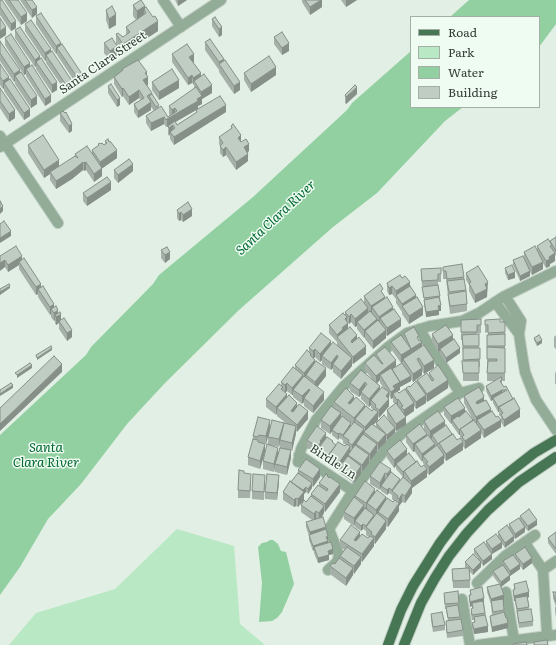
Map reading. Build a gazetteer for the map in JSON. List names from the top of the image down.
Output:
{
  "streets": {
    "street": ["Santa Clara Street", "Birdle Ln"]
  },
  "water": ["Santa Clara River"],
  "legend": [
    "Road",
    "Park",
    "Water",
    "Building"
  ]
}
